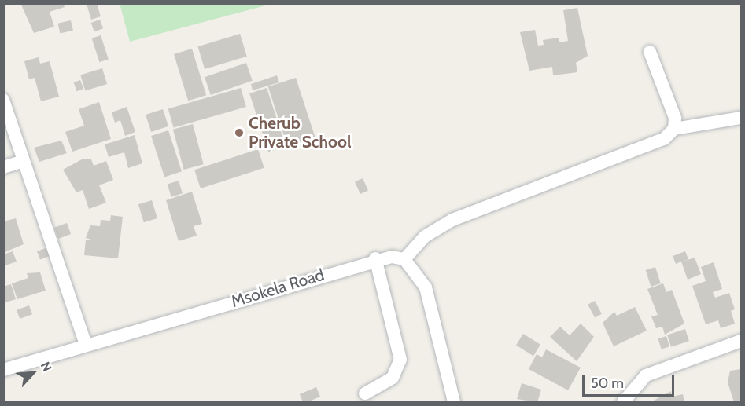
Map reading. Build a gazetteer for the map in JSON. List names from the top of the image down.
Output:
{
  "streets": {
    "street": ["Msokela Road"]
  },
  "places": ["Cherub Private School"],
  "scale_bar": "50 m",
  "north": "top right"
}
